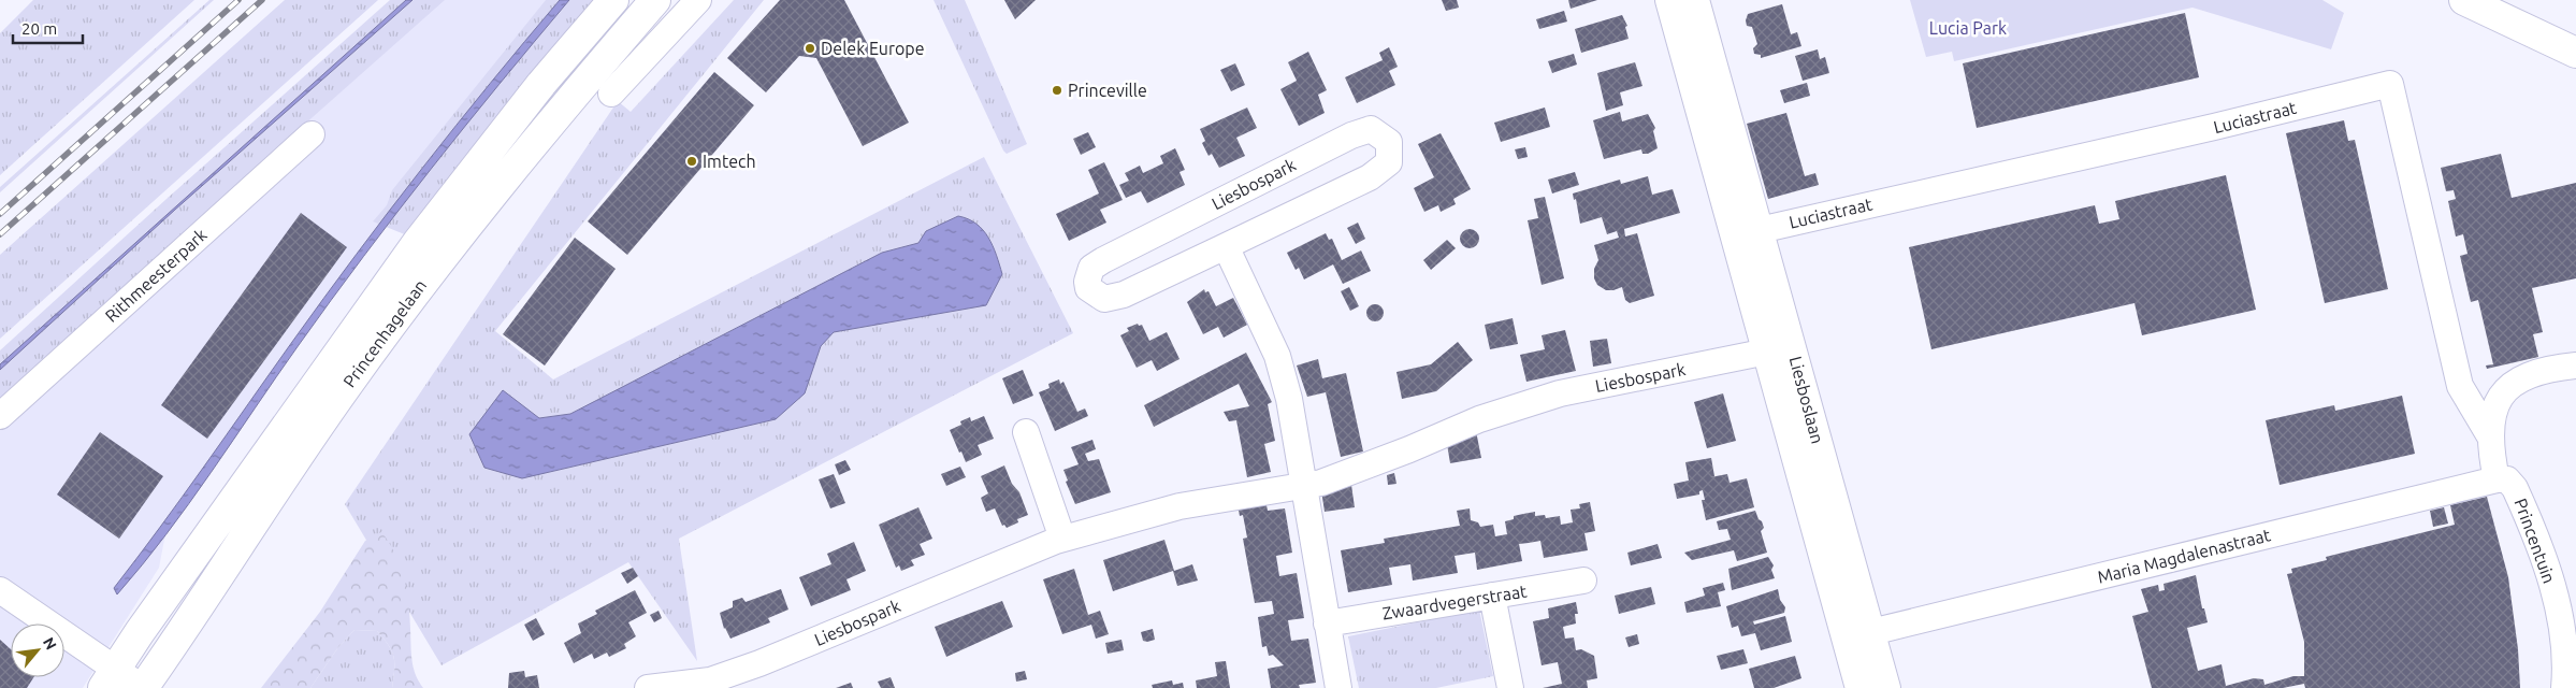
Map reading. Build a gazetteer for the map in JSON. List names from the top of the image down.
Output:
{
  "streets": {
    "main road": ["Princenhagelaan", "Liesboslaan"],
    "street": [
      "Luciastraat",
      "Liesbospark",
      "Rithmeesterpark",
      "Princentuin",
      "Maria Magdalenastraat",
      "Zwaardvegerstraat"
    ]
  },
  "crossings": [
    ["Luciastraat", "Liesboslaan"],
    ["Liesbospark", "Liesboslaan"],
    ["Liesboslaan", "Maria Magdalenastraat"],
    ["Princentuin", "Maria Magdalenastraat"]
  ],
  "parks": ["Lucia Park"],
  "places": ["Delek Europe", "Princeville", "Imtech"],
  "scale_bar": "20 m",
  "north": "top right"
}
